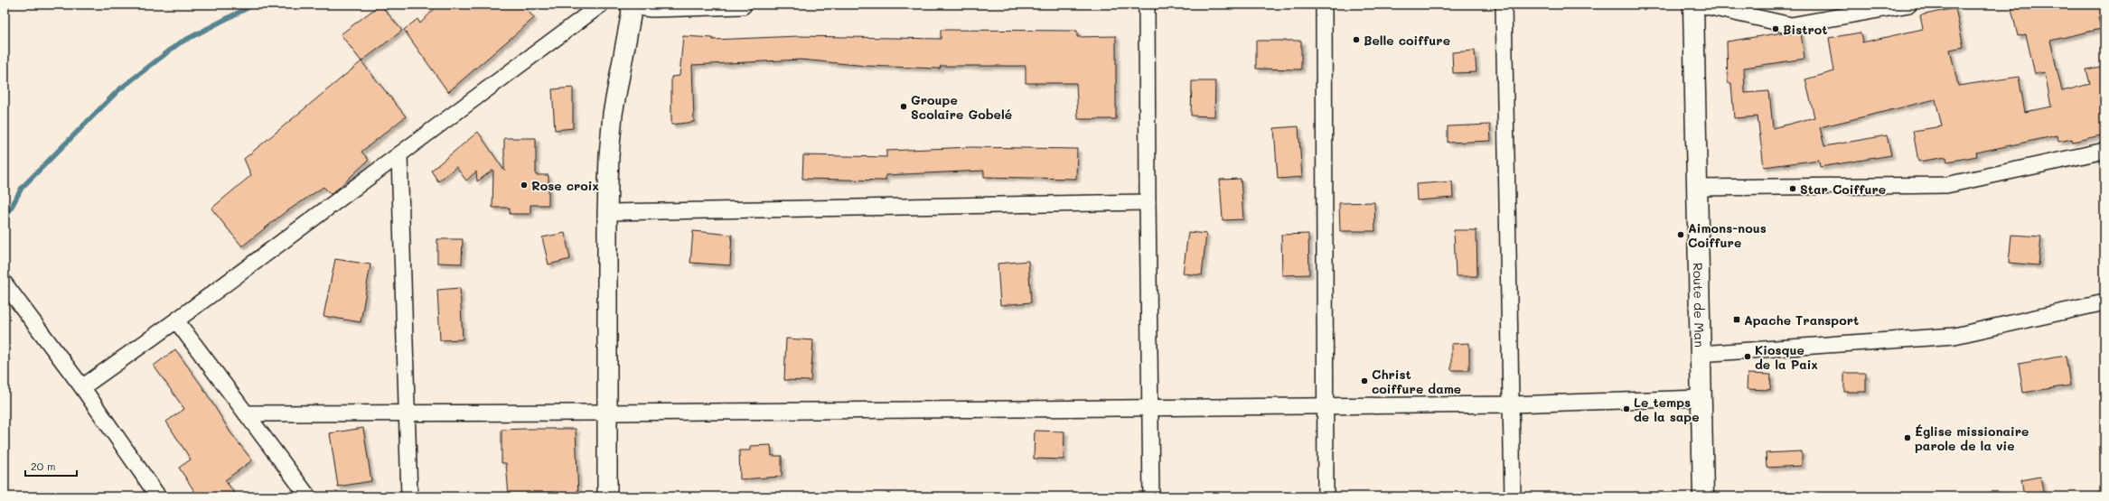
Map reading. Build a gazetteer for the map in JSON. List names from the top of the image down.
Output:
{
  "streets": {
    "highway": ["Route de Man"]
  },
  "places": {
    "other": [
      "Bistrot",
      "Belle coiffure",
      "Groupe Scolaire Gobelé",
      "Rose croix",
      "Star Coiffure",
      "Aimons-nous Coiffure",
      "Kiosque de la Paix",
      "Christ coiffure dame",
      "Le temps de la sape",
      "Église missionaire parole de la vie"
    ],
    "transit": ["Apache Transport"]
  },
  "scale_bar": "20 m"
}
